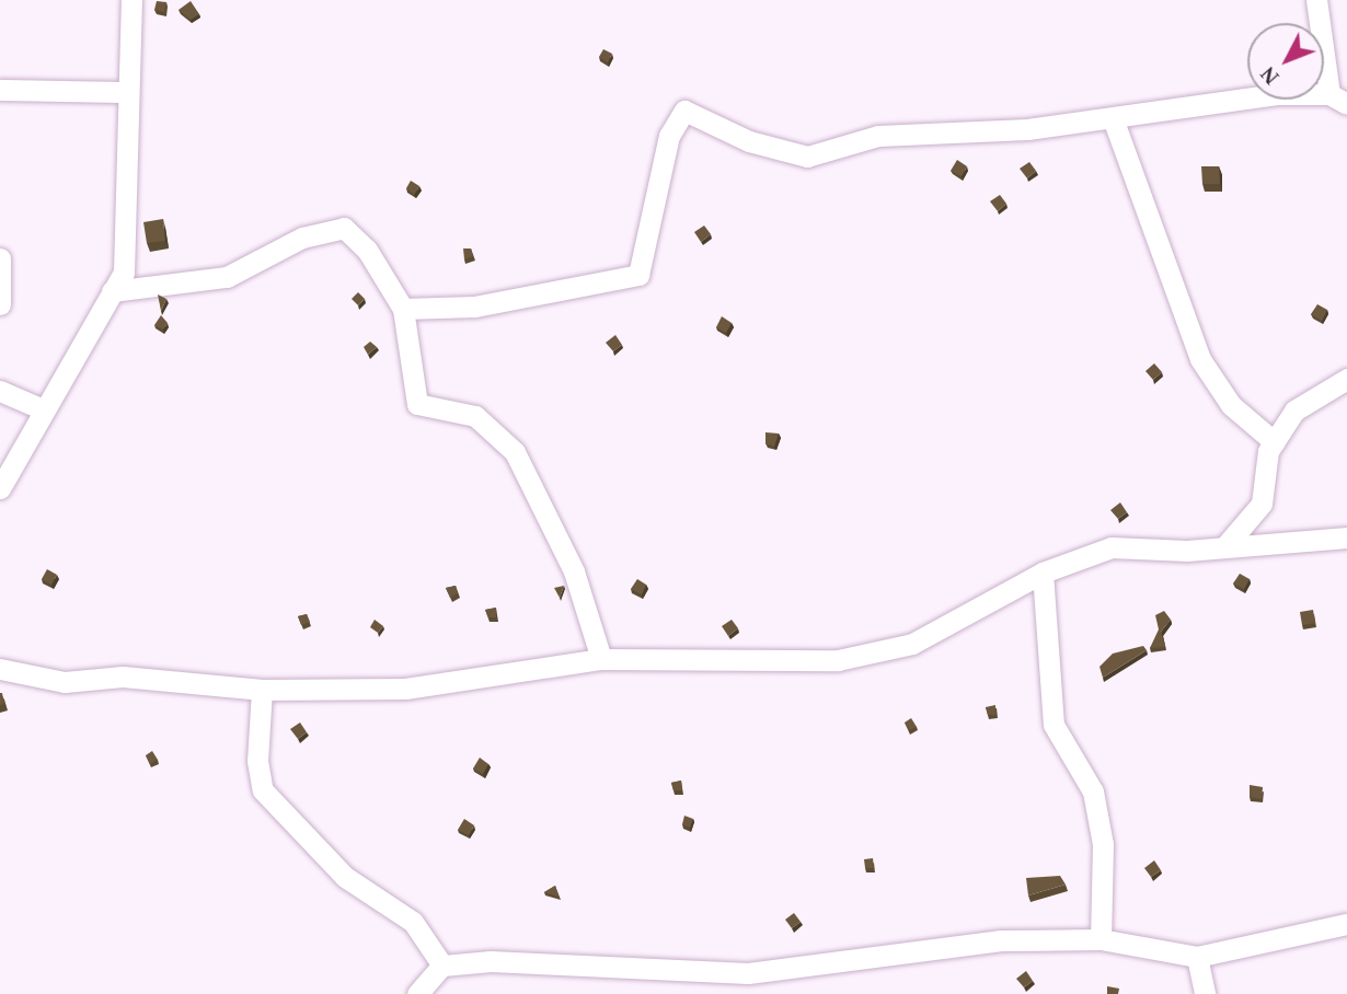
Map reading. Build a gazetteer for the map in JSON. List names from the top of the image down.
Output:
{
  "north": "bottom left"
}
